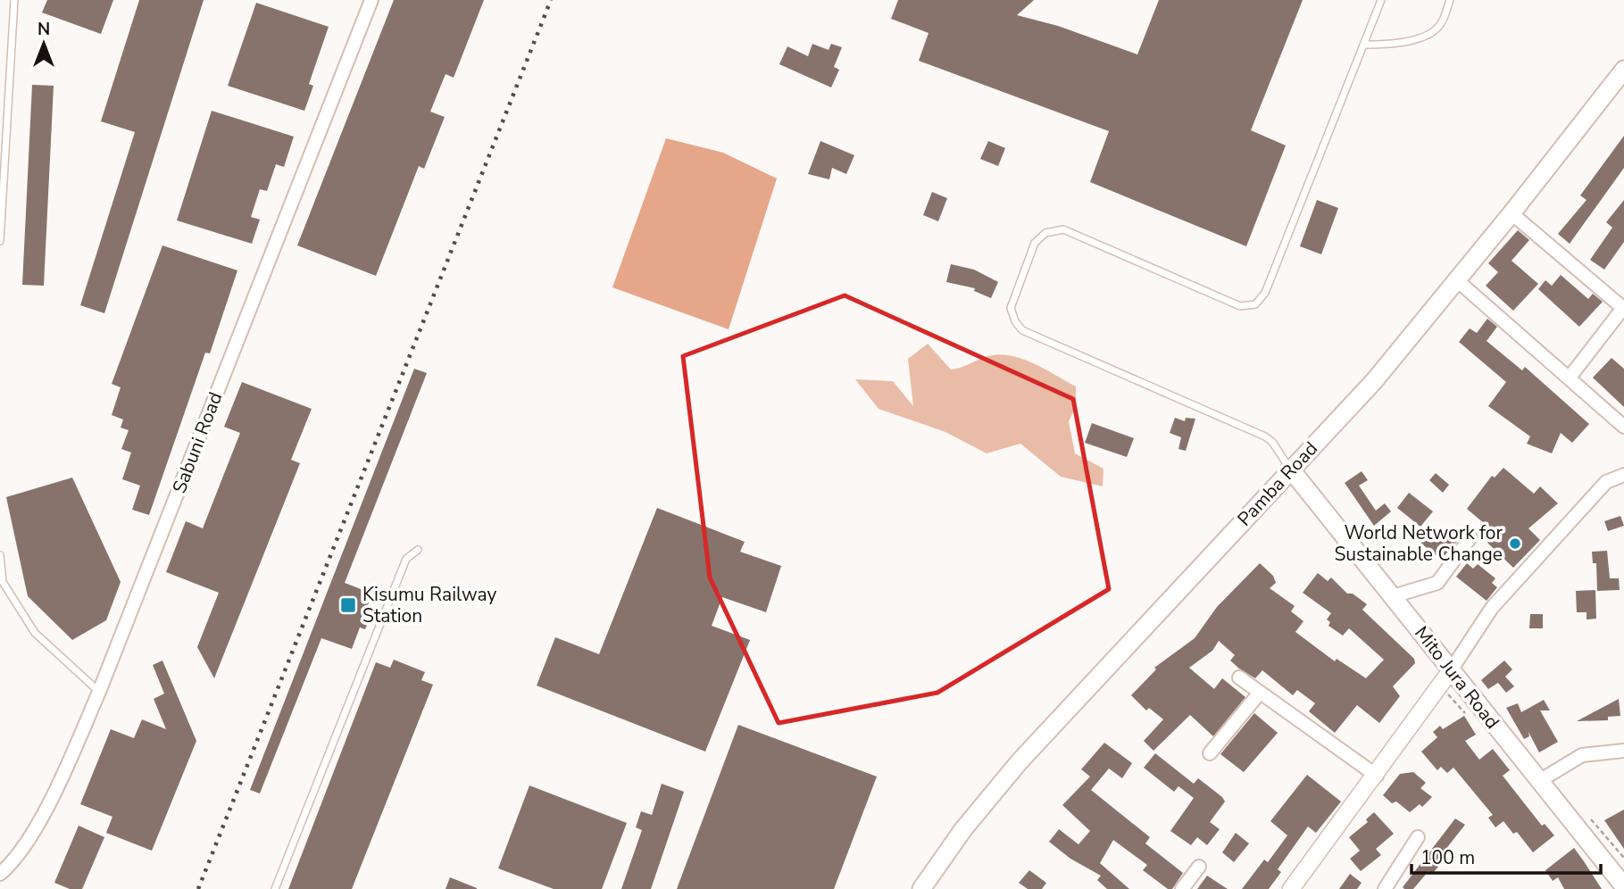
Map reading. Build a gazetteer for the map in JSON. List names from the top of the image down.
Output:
{
  "streets": {
    "main road": ["Pamba Road", "Mito Jura Road"],
    "street": ["Sabuni Road"]
  },
  "crossings": [
    ["Pamba Road", "Mito Jura Road"]
  ],
  "places": {
    "other": ["World Network for Sustainable Change"],
    "transit": ["Kisumu Railway Station"]
  },
  "scale_bar": "100 m",
  "north": "top"
}
